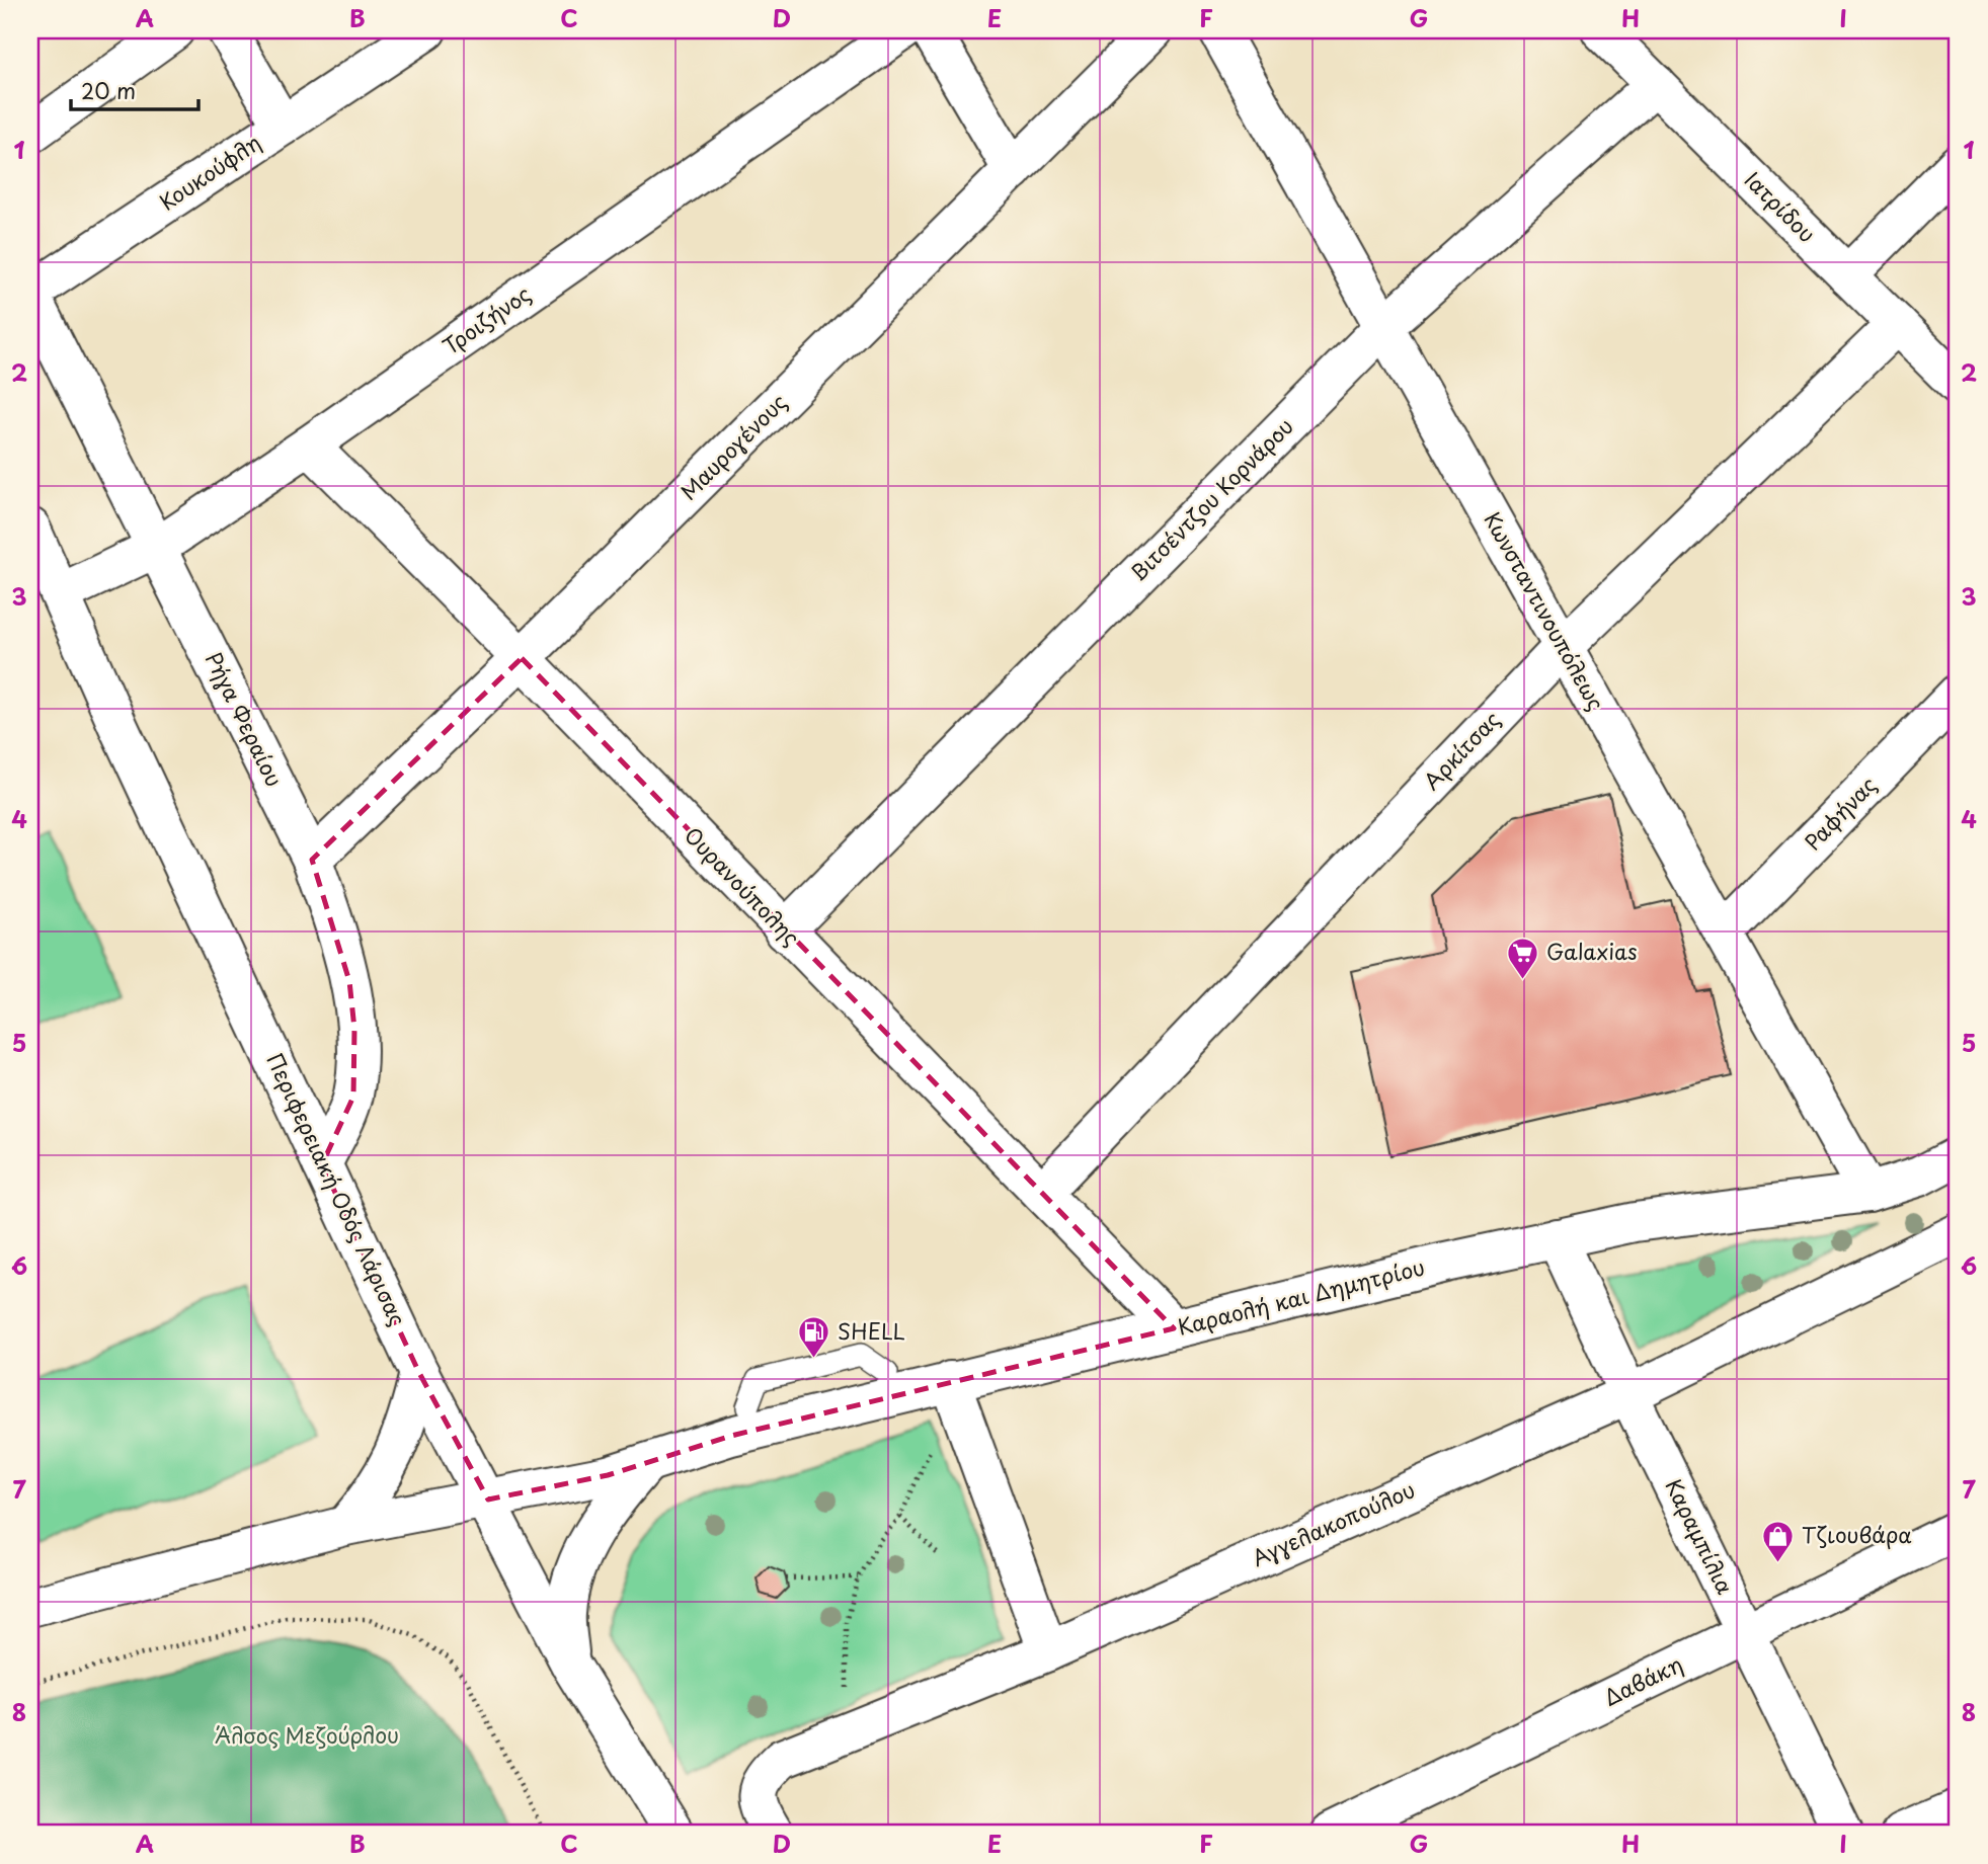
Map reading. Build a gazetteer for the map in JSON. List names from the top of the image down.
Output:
{
  "streets": {
    "main road": [
      "Κουκούφλη",
      "Ιατρίδου",
      "Τρoιζήνος",
      "Μαυρογένους",
      "Βιτσέντζου Κορνάρου",
      "Κωνσταντινουπόλεως",
      "Ρήγα Φεραίου",
      "Αρκίτσας",
      "Ραφήνας",
      "Ουρανούπολης",
      "Περιφερειακή Οδός Λάρισας",
      "Καραολή και Δημητρίου",
      "Αγγελακοπούλου",
      "Καραμπίλια",
      "Δαβάκη"
    ]
  },
  "crossings": [
    ["Κουκούφλη", "Ρήγα Φεραίου"],
    ["Ιατρίδου", "Βιτσέντζου Κορνάρου"],
    ["Ιατρίδου", "Αρκίτσας"],
    ["Τρoιζήνος", "Ρήγα Φεραίου"],
    ["Τρoιζήνος", "Ουρανούπολης"],
    ["Τρoιζήνος", "Περιφερειακή Οδός Λάρισας"],
    ["Μαυρογένους", "Ρήγα Φεραίου"],
    ["Μαυρογένους", "Ουρανούπολης"],
    ["Βιτσέντζου Κορνάρου", "Κωνσταντινουπόλεως"],
    ["Βιτσέντζου Κορνάρου", "Ουρανούπολης"],
    ["Κωνσταντινουπόλεως", "Αρκίτσας"],
    ["Κωνσταντινουπόλεως", "Ραφήνας"],
    ["Κωνσταντινουπόλεως", "Καραολή και Δημητρίου"],
    ["Ρήγα Φεραίου", "Περιφερειακή Οδός Λάρισας"],
    ["Αρκίτσας", "Ουρανούπολης"],
    ["Ουρανούπολης", "Καραολή και Δημητρίου"],
    ["Περιφερειακή Οδός Λάρισας", "Καραολή και Δημητρίου"],
    ["Καραολή και Δημητρίου", "Καραμπίλια"],
    ["Αγγελακοπούλου", "Καραμπίλια"],
    ["Καραμπίλια", "Δαβάκη"]
  ],
  "parks": ["Άλσος Μεζούρλου"],
  "places": {
    "supermarket": ["Galaxias"],
    "fuel station": ["SHELL"],
    "shop": ["Τζιουβάρα"]
  },
  "scale_bar": "20 m",
  "grid": {
    "columns": [
      "A",
      "B",
      "C",
      "D",
      "E",
      "F",
      "G",
      "H",
      "I"
    ],
    "rows": [
      "1",
      "2",
      "3",
      "4",
      "5",
      "6",
      "7",
      "8"
    ]
  }
}
